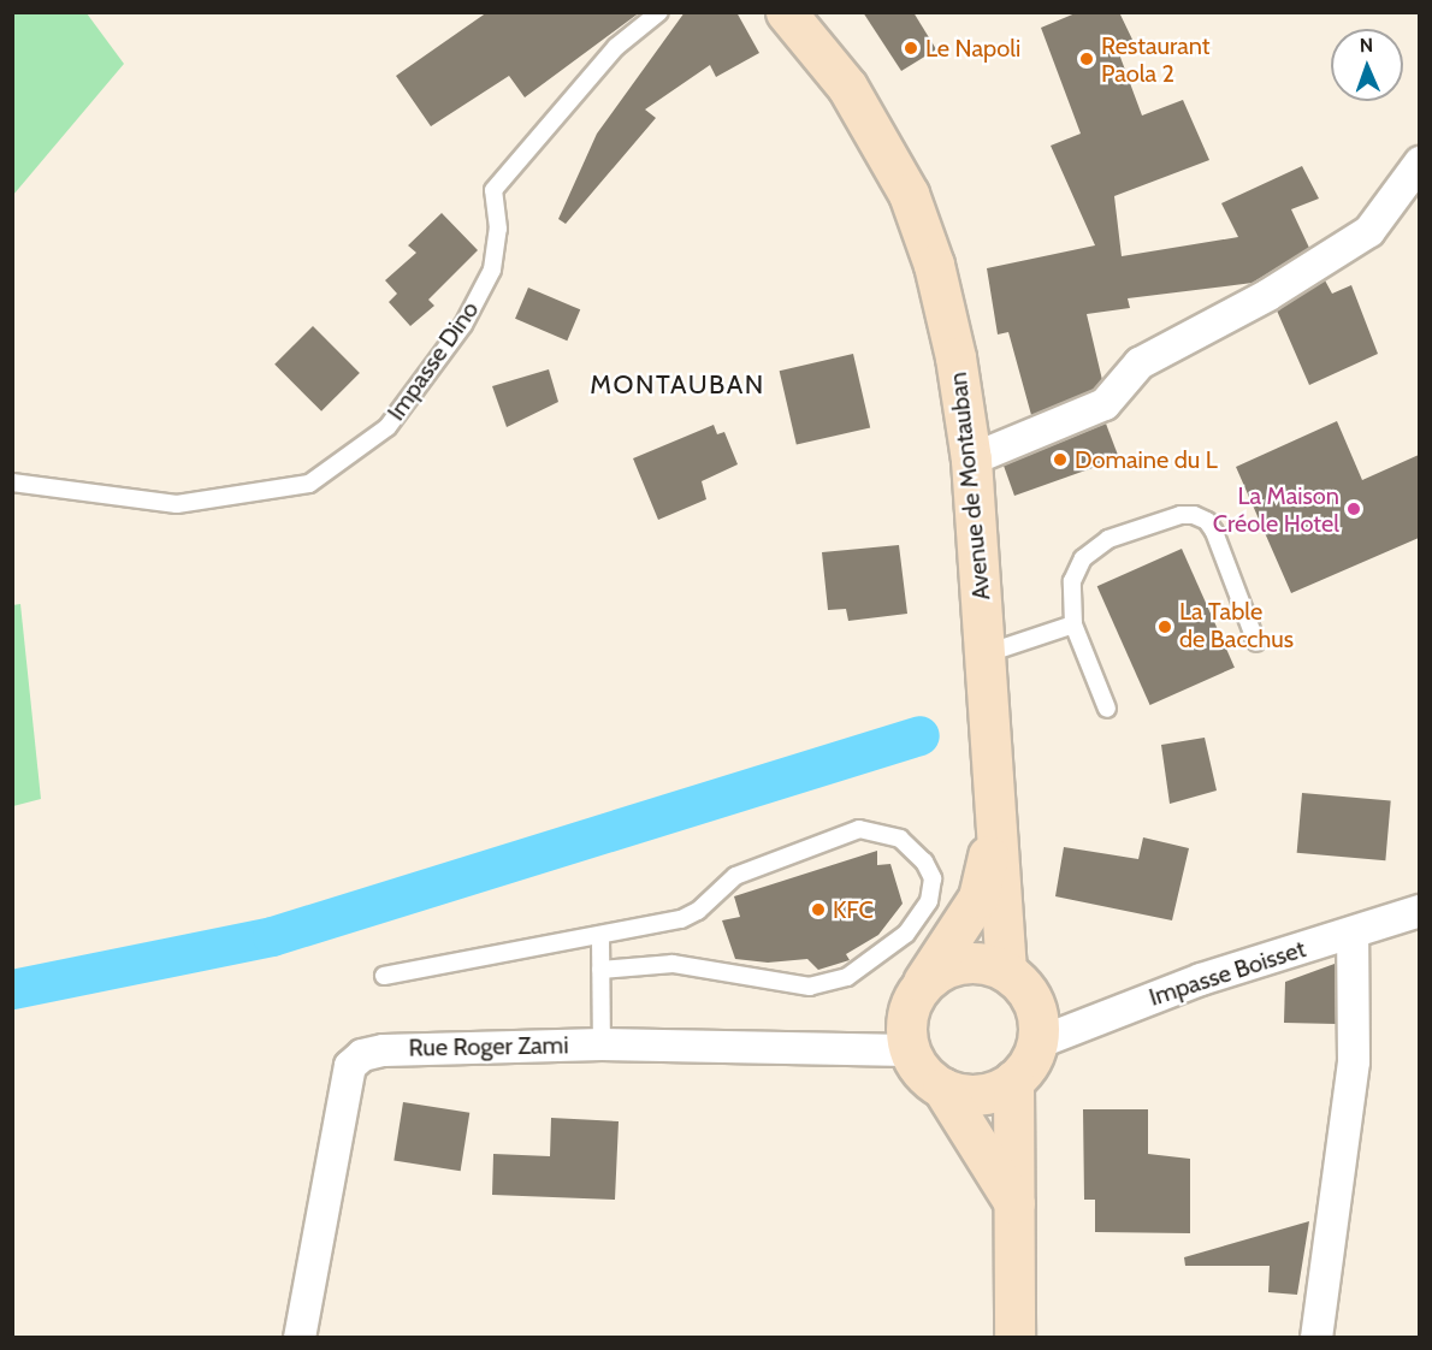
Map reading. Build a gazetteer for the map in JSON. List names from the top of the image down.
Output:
{
  "streets": {
    "main road": ["Avenue de Montauban"],
    "street": ["Impasse Boisset", "Rue Roger Zami"],
    "lane": ["Impasse Dino"]
  },
  "crossings": [
    ["Avenue de Montauban", "Impasse Boisset"],
    ["Avenue de Montauban", "Rue Roger Zami"],
    ["Impasse Boisset", "Rue Roger Zami"]
  ],
  "districts": ["MONTAUBAN"],
  "places": [
    "Le Napoli",
    "Restaurant Paola 2",
    "Domaine du L",
    "La Maison Créole Hotel",
    "La Table de Bacchus",
    "KFC"
  ],
  "north": "top"
}
